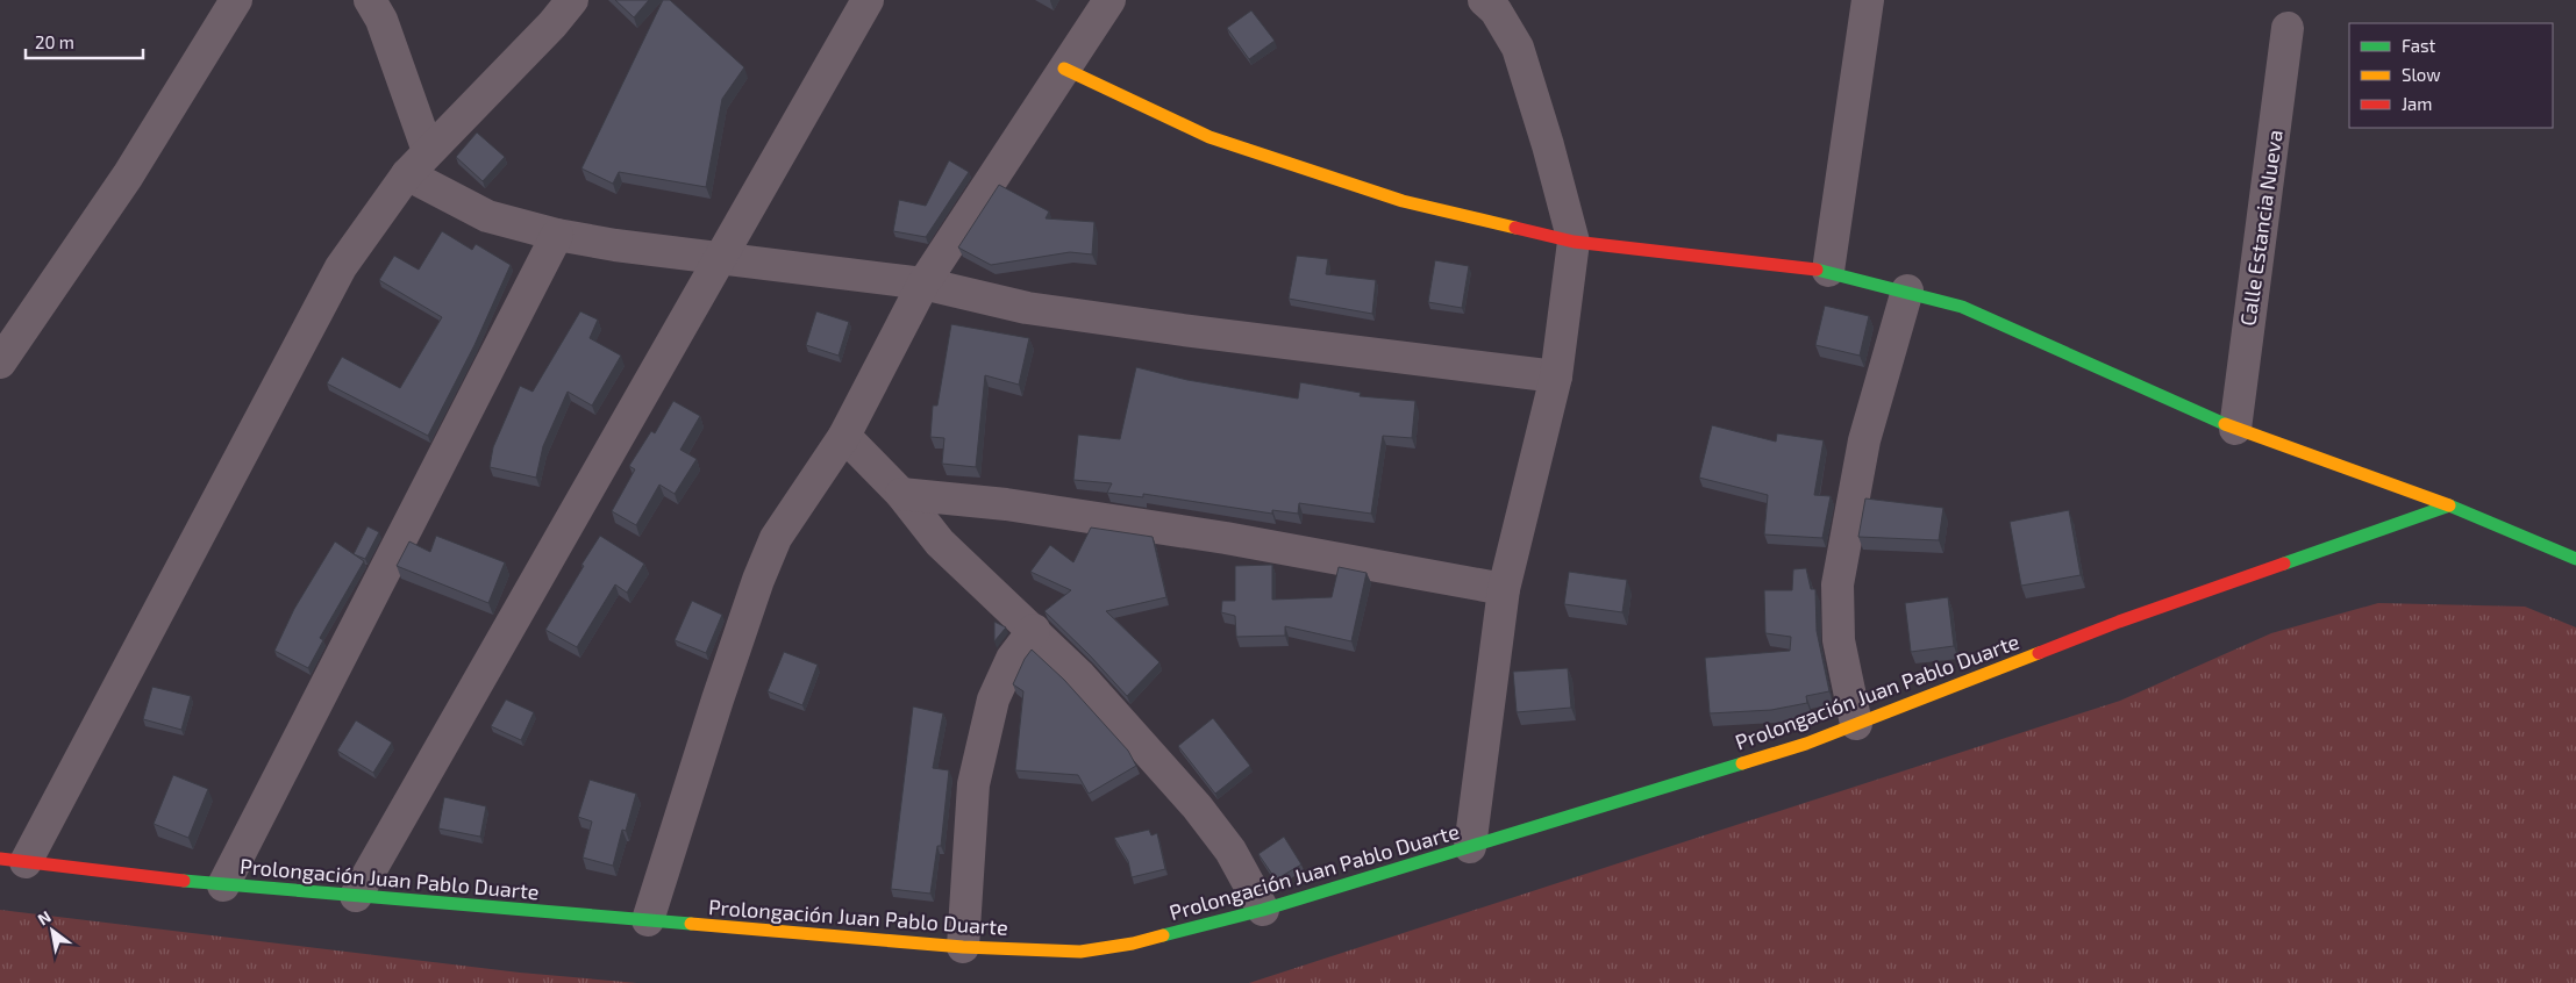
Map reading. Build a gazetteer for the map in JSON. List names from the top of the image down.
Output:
{
  "streets": {
    "street": ["Calle Estancia Nueva", "Prolongación Juan Pablo Duarte"]
  },
  "legend": ["Fast", "Slow", "Jam"],
  "scale_bar": "20 m",
  "north": "top left"
}
